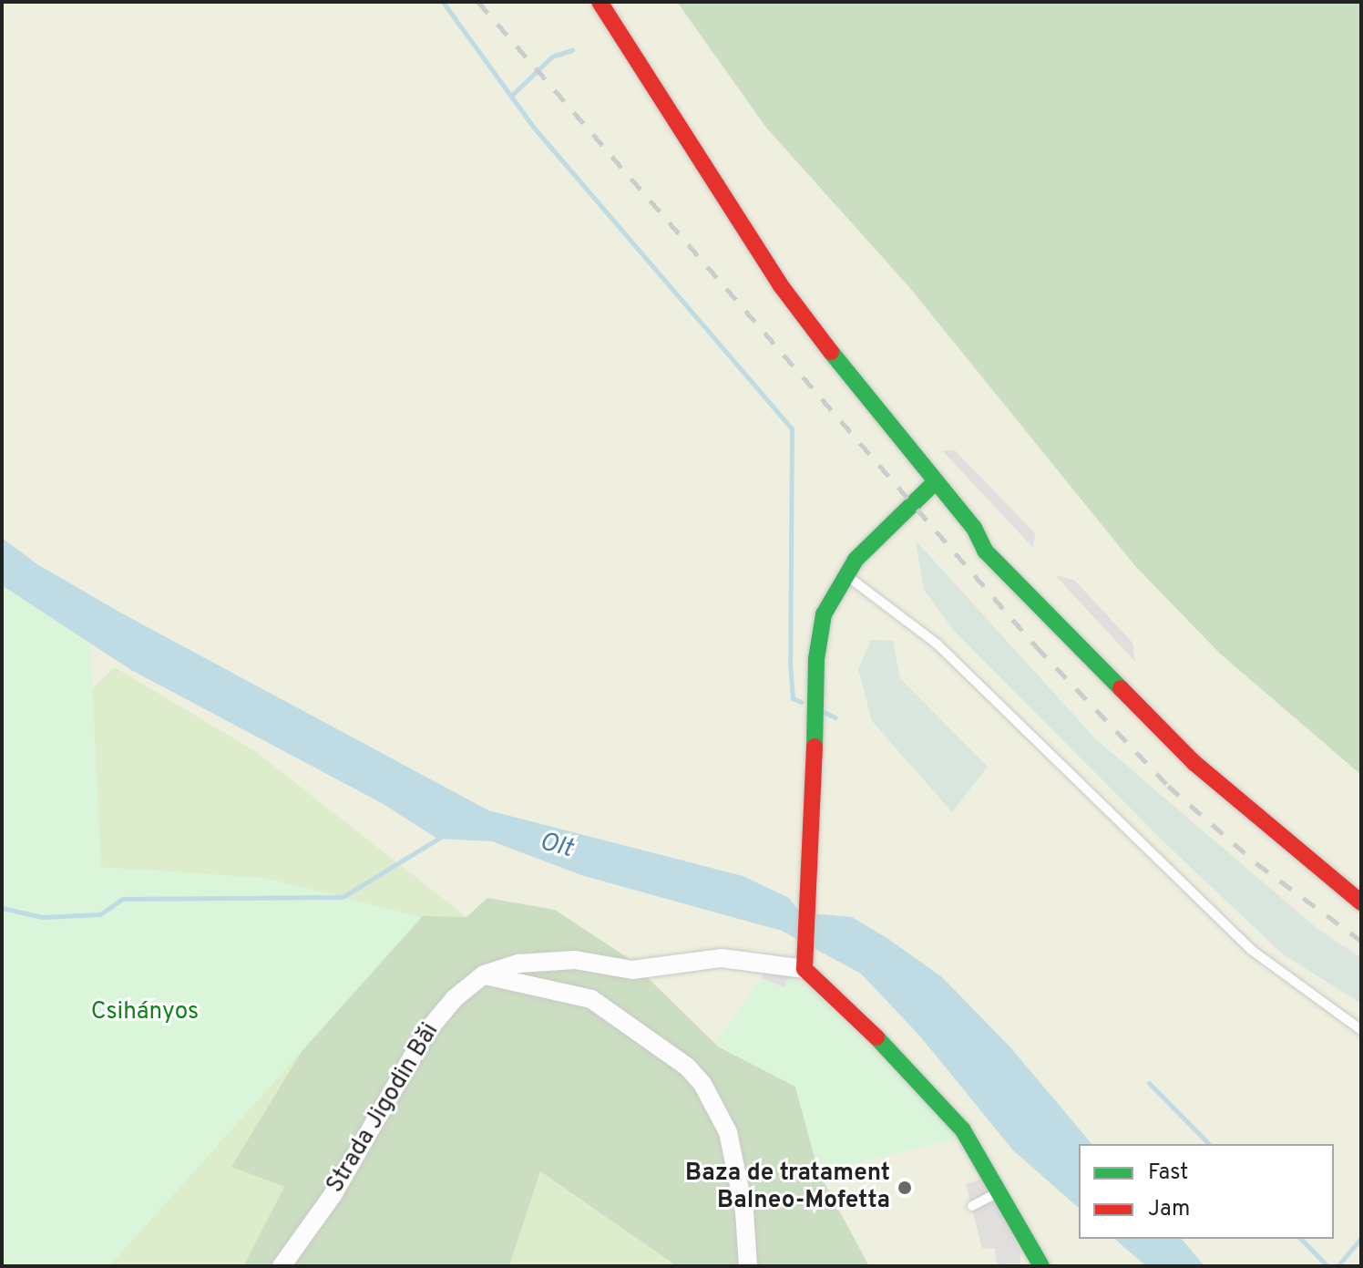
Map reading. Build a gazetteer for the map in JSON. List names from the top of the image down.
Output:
{
  "streets": {
    "street": ["Strada Jigodin Băi"]
  },
  "water": ["Olt"],
  "parks": ["Csihányos"],
  "places": ["Baza de tratament Balneo-Mofetta"],
  "legend": ["Fast", "Jam"]
}
